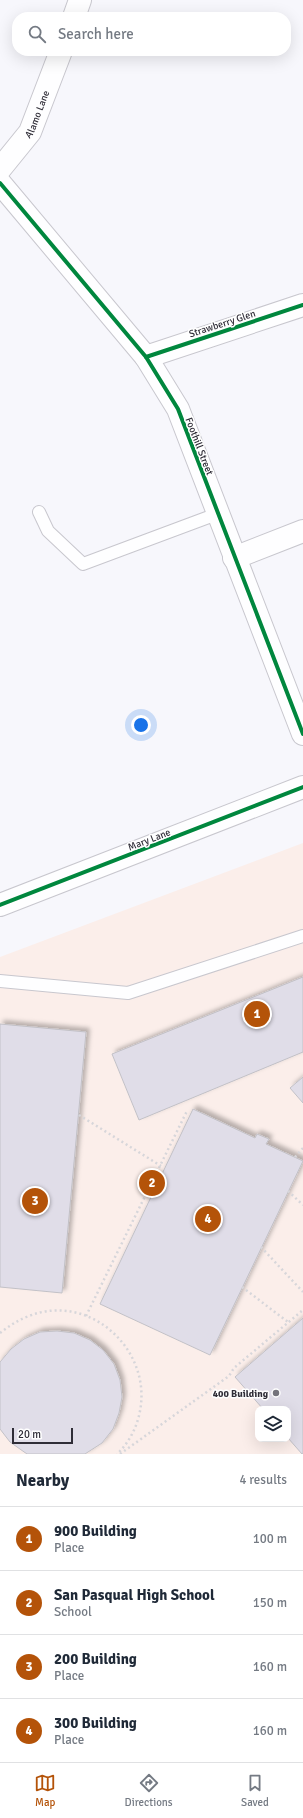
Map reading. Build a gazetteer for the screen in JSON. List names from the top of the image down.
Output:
{
  "streets": {
    "street": [
      "Alamo Lane",
      "Strawberry Glen",
      "Foothill Street",
      "Mary Lane"
    ]
  },
  "crossings": [
    ["Strawberry Glen", "Foothill Street"]
  ],
  "places": ["400 Building"],
  "scale_bar": "20 m",
  "page": {
    "search": "Search here",
    "pins": [
      "1",
      "2",
      "3",
      "4"
    ],
    "scale": "20 m",
    "heading": ["Nearby", "4 results"],
    "list": [
      {
        "mark": "1",
        "name": "900 Building",
        "note": "Place",
        "value": "100 m"
      },
      {
        "mark": "2",
        "name": "San Pasqual High School",
        "note": "School",
        "value": "150 m"
      },
      {
        "mark": "3",
        "name": "200 Building",
        "note": "Place",
        "value": "160 m"
      },
      {
        "mark": "4",
        "name": "300 Building",
        "note": "Place",
        "value": "160 m"
      }
    ],
    "nav": ["Map", "Directions", "Saved"]
  }
}
